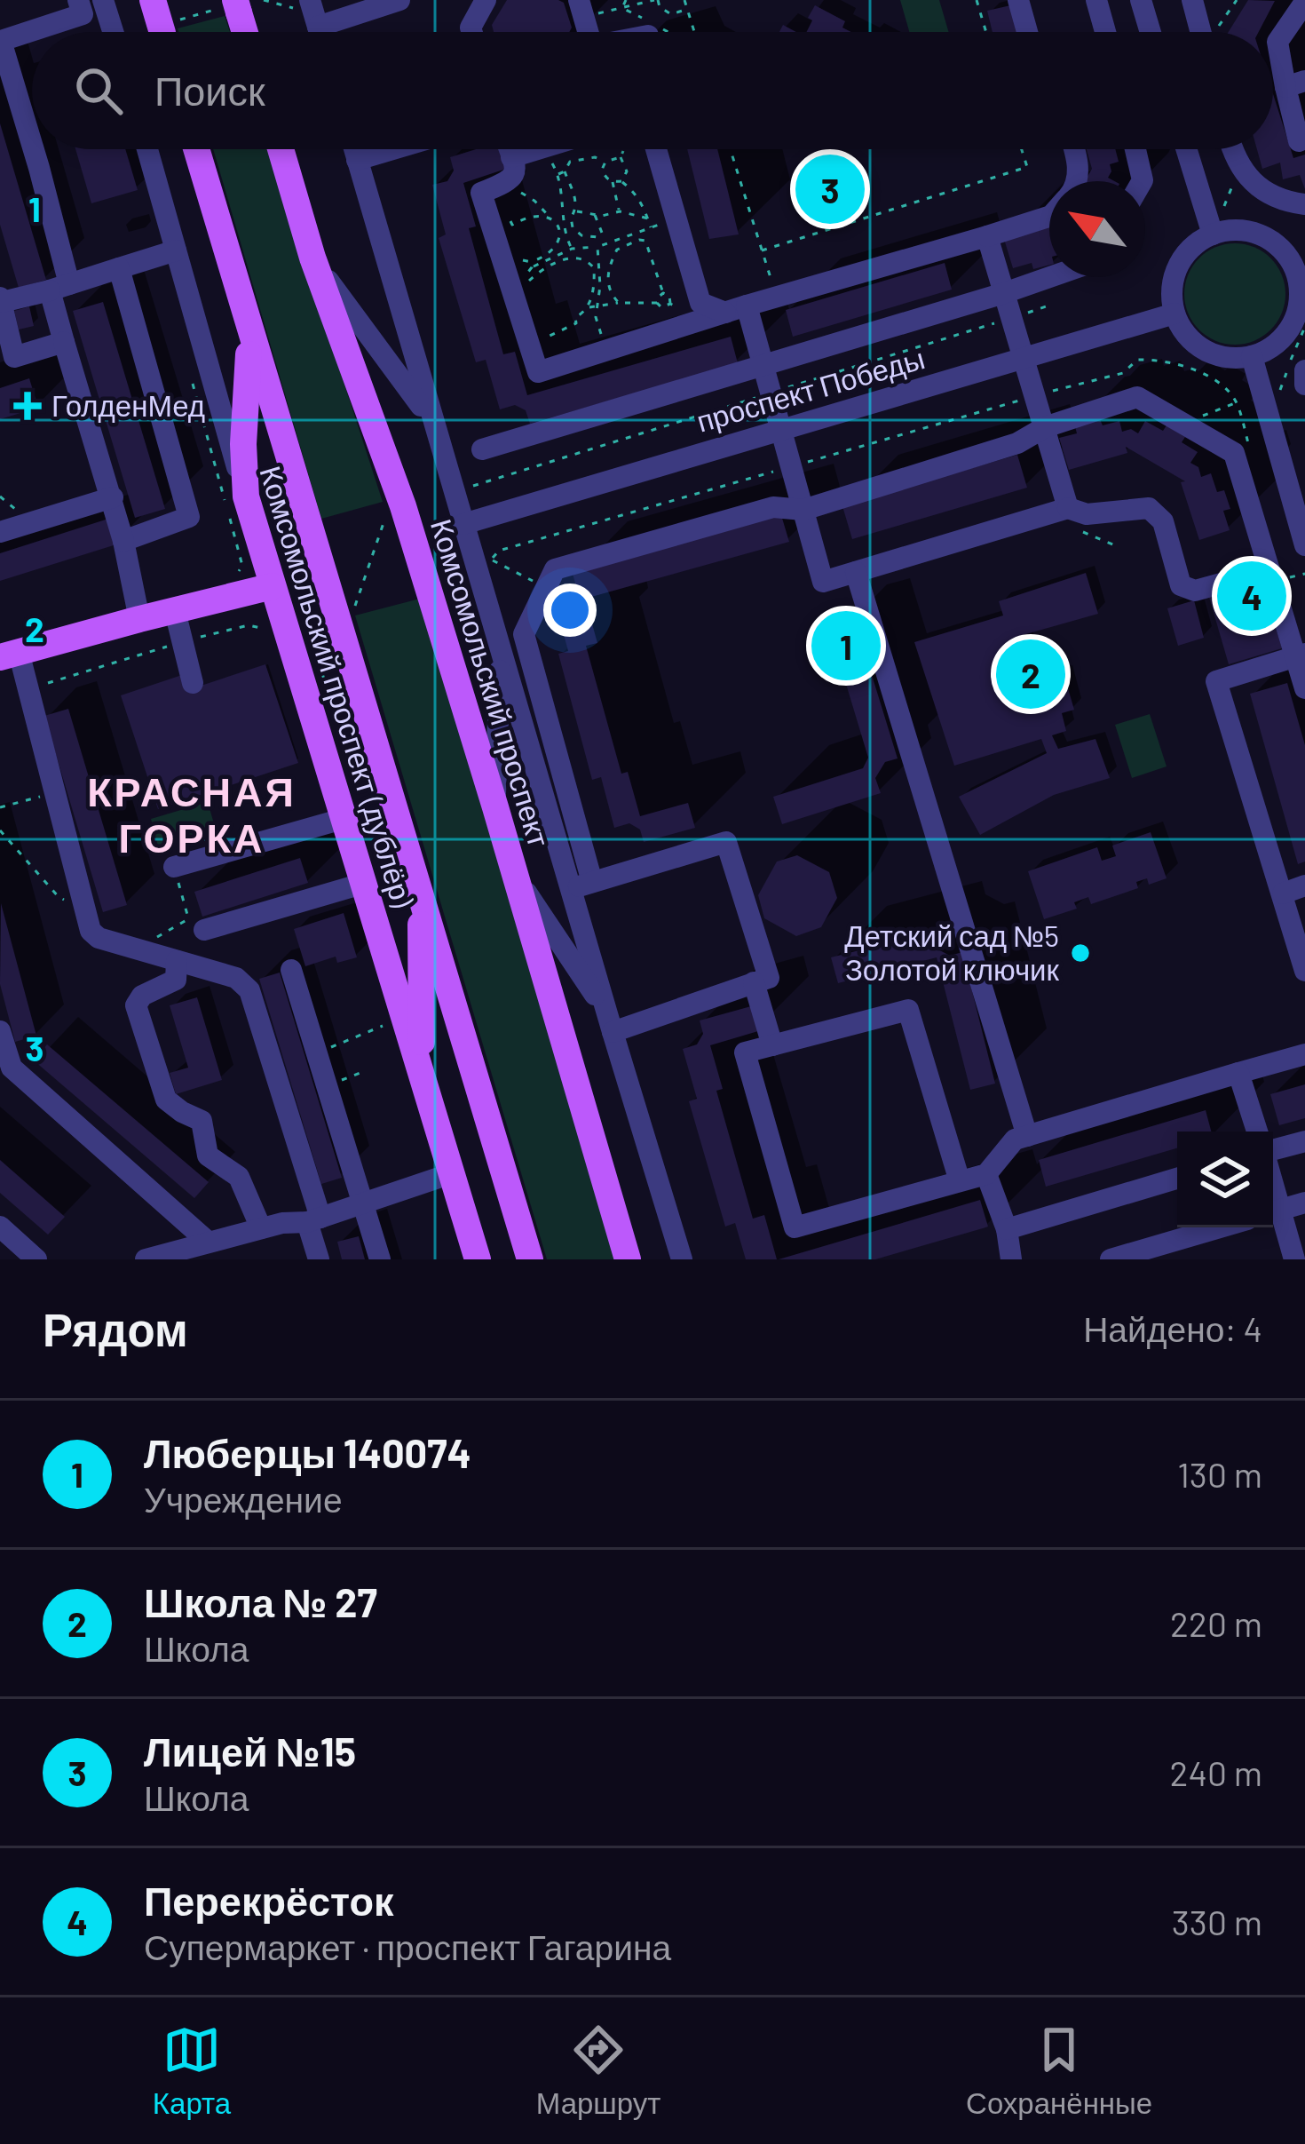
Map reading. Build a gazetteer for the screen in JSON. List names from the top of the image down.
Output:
{
  "streets": {
    "main road": ["Комсомольский проспект", "Комсомольский проспект (дублёр)"],
    "street": ["проспект Победы"]
  },
  "districts": ["КРАСНАЯ ГОРКА"],
  "places": {
    "health": ["ГолденМед"],
    "other": ["Детский сад №5 Золотой ключик"]
  },
  "north": "top left",
  "page": {
    "search": "Поиск",
    "pins": [
      "3",
      "4",
      "1",
      "2"
    ],
    "heading": ["Рядом", "Найдено: 4"],
    "list": [
      {
        "mark": "1",
        "name": "Люберцы 140074",
        "note": "Учреждение",
        "value": "130 m"
      },
      {
        "mark": "2",
        "name": "Школа № 27",
        "note": "Школа",
        "value": "220 m"
      },
      {
        "mark": "3",
        "name": "Лицей №15",
        "note": "Школа",
        "value": "240 m"
      },
      {
        "mark": "4",
        "name": "Перекрёсток",
        "note": "Супермаркет · проспект Гагарина",
        "value": "330 m"
      }
    ],
    "nav": ["Карта", "Маршрут", "Сохранённые"]
  },
  "grid": {
    "rows": ["1", "2", "3"]
  }
}
